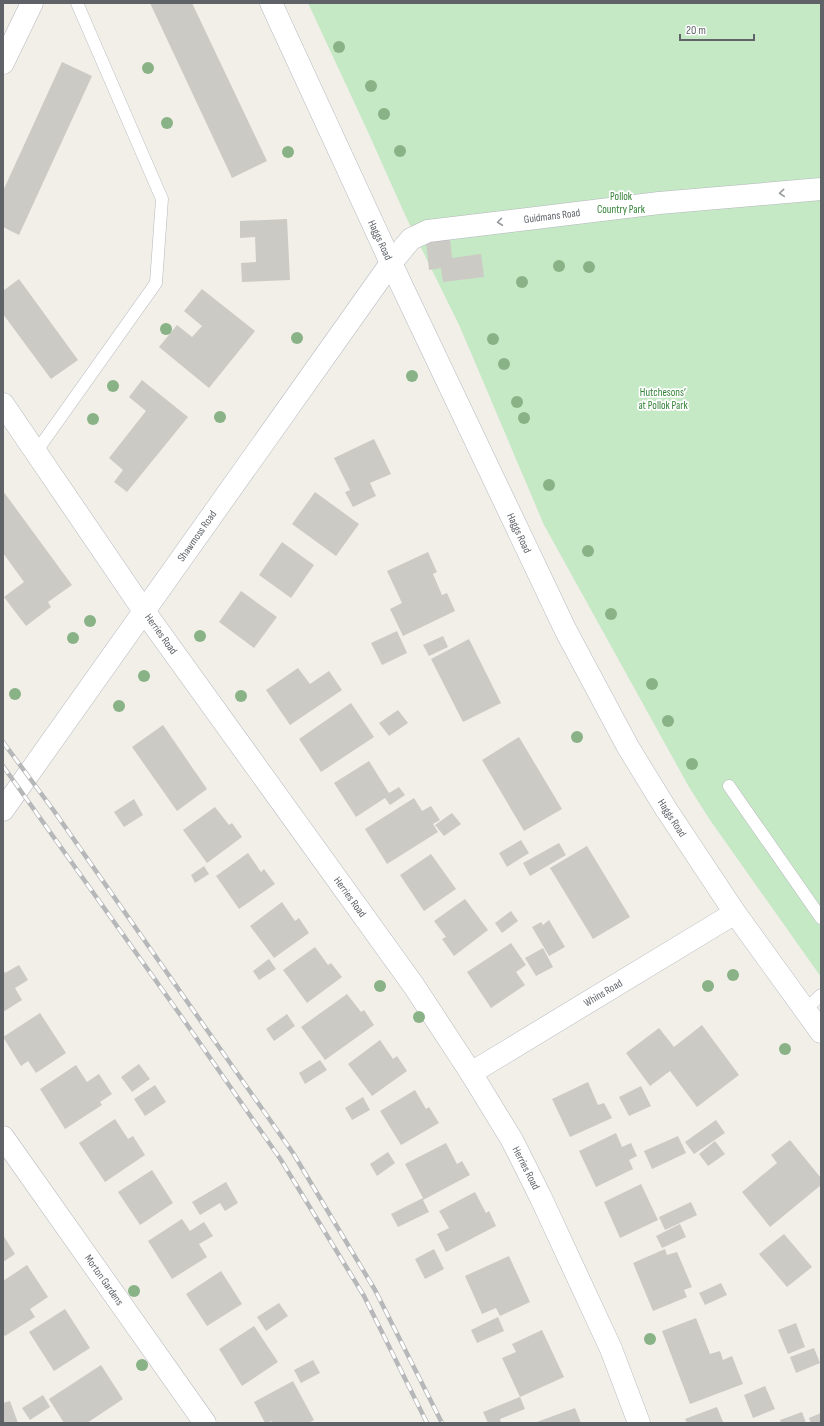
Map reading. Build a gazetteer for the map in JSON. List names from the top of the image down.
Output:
{
  "streets": {
    "street": [
      "Guidmans Road",
      "Haggs Road",
      "Shawmoss Road",
      "Herries Road",
      "Whins Road",
      "Morton Gardens"
    ]
  },
  "crossings": [
    ["Guidmans Road", "Haggs Road"],
    ["Guidmans Road", "Shawmoss Road"],
    ["Haggs Road", "Shawmoss Road"],
    ["Haggs Road", "Whins Road"],
    ["Shawmoss Road", "Herries Road"],
    ["Herries Road", "Whins Road"]
  ],
  "one_way": ["Guidmans Road"],
  "parks": ["Pollok Country Park", "Hutchesons’ at Pollok Park"],
  "scale_bar": "20 m"
}
